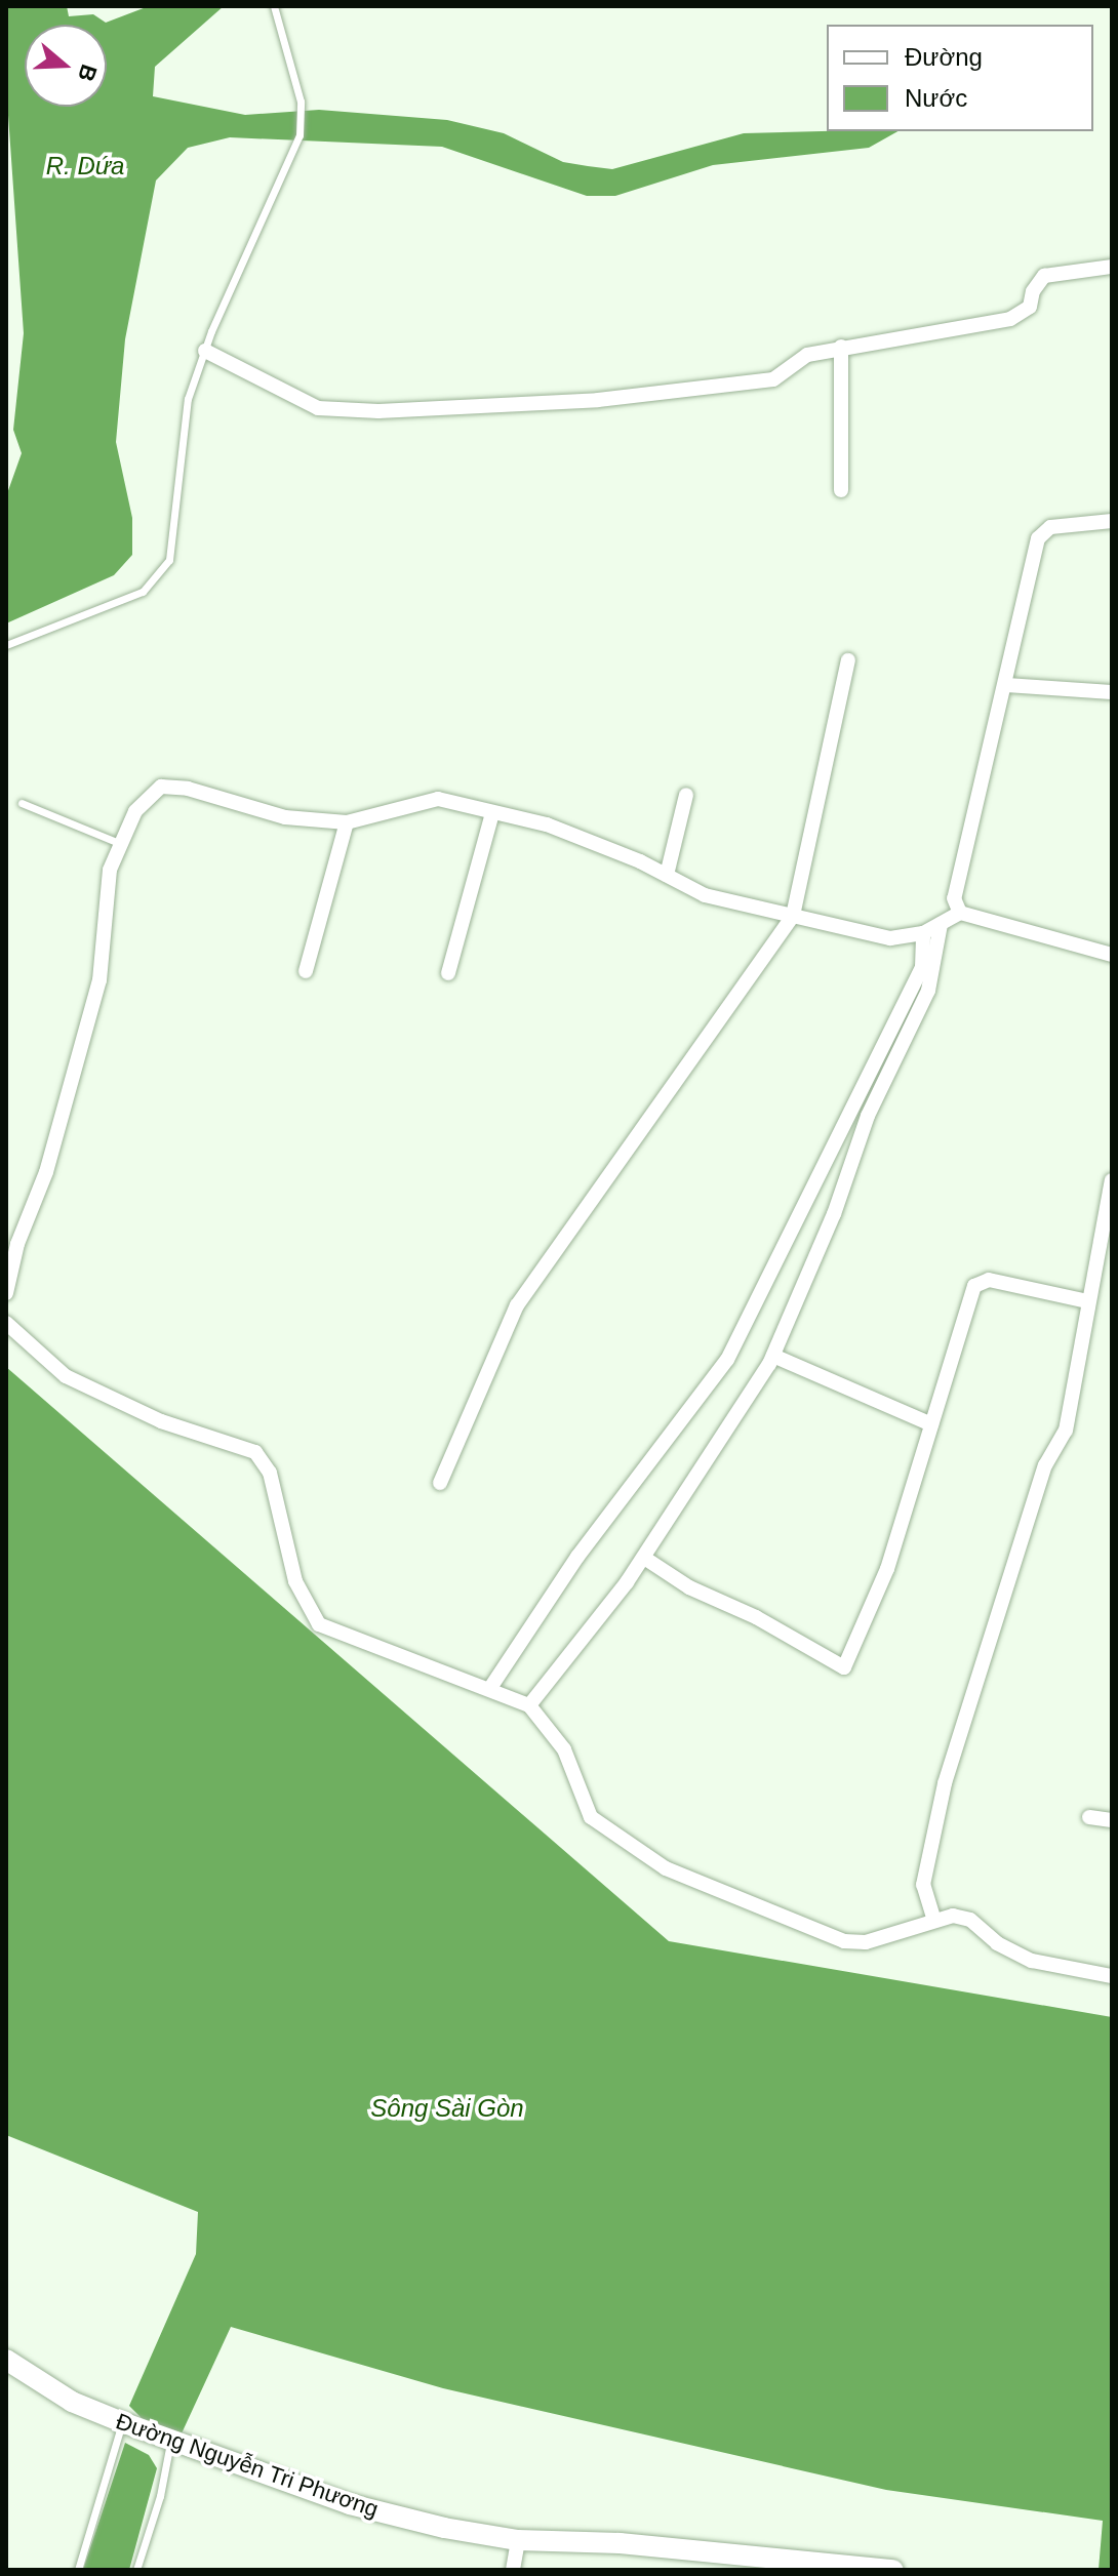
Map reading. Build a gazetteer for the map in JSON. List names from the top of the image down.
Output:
{
  "streets": {
    "street": ["Đường Nguyễn Tri Phương"]
  },
  "water": ["R. Dứa", "Sông Sài Gòn"],
  "legend": ["Đường", "Nước"],
  "north": "right"
}
